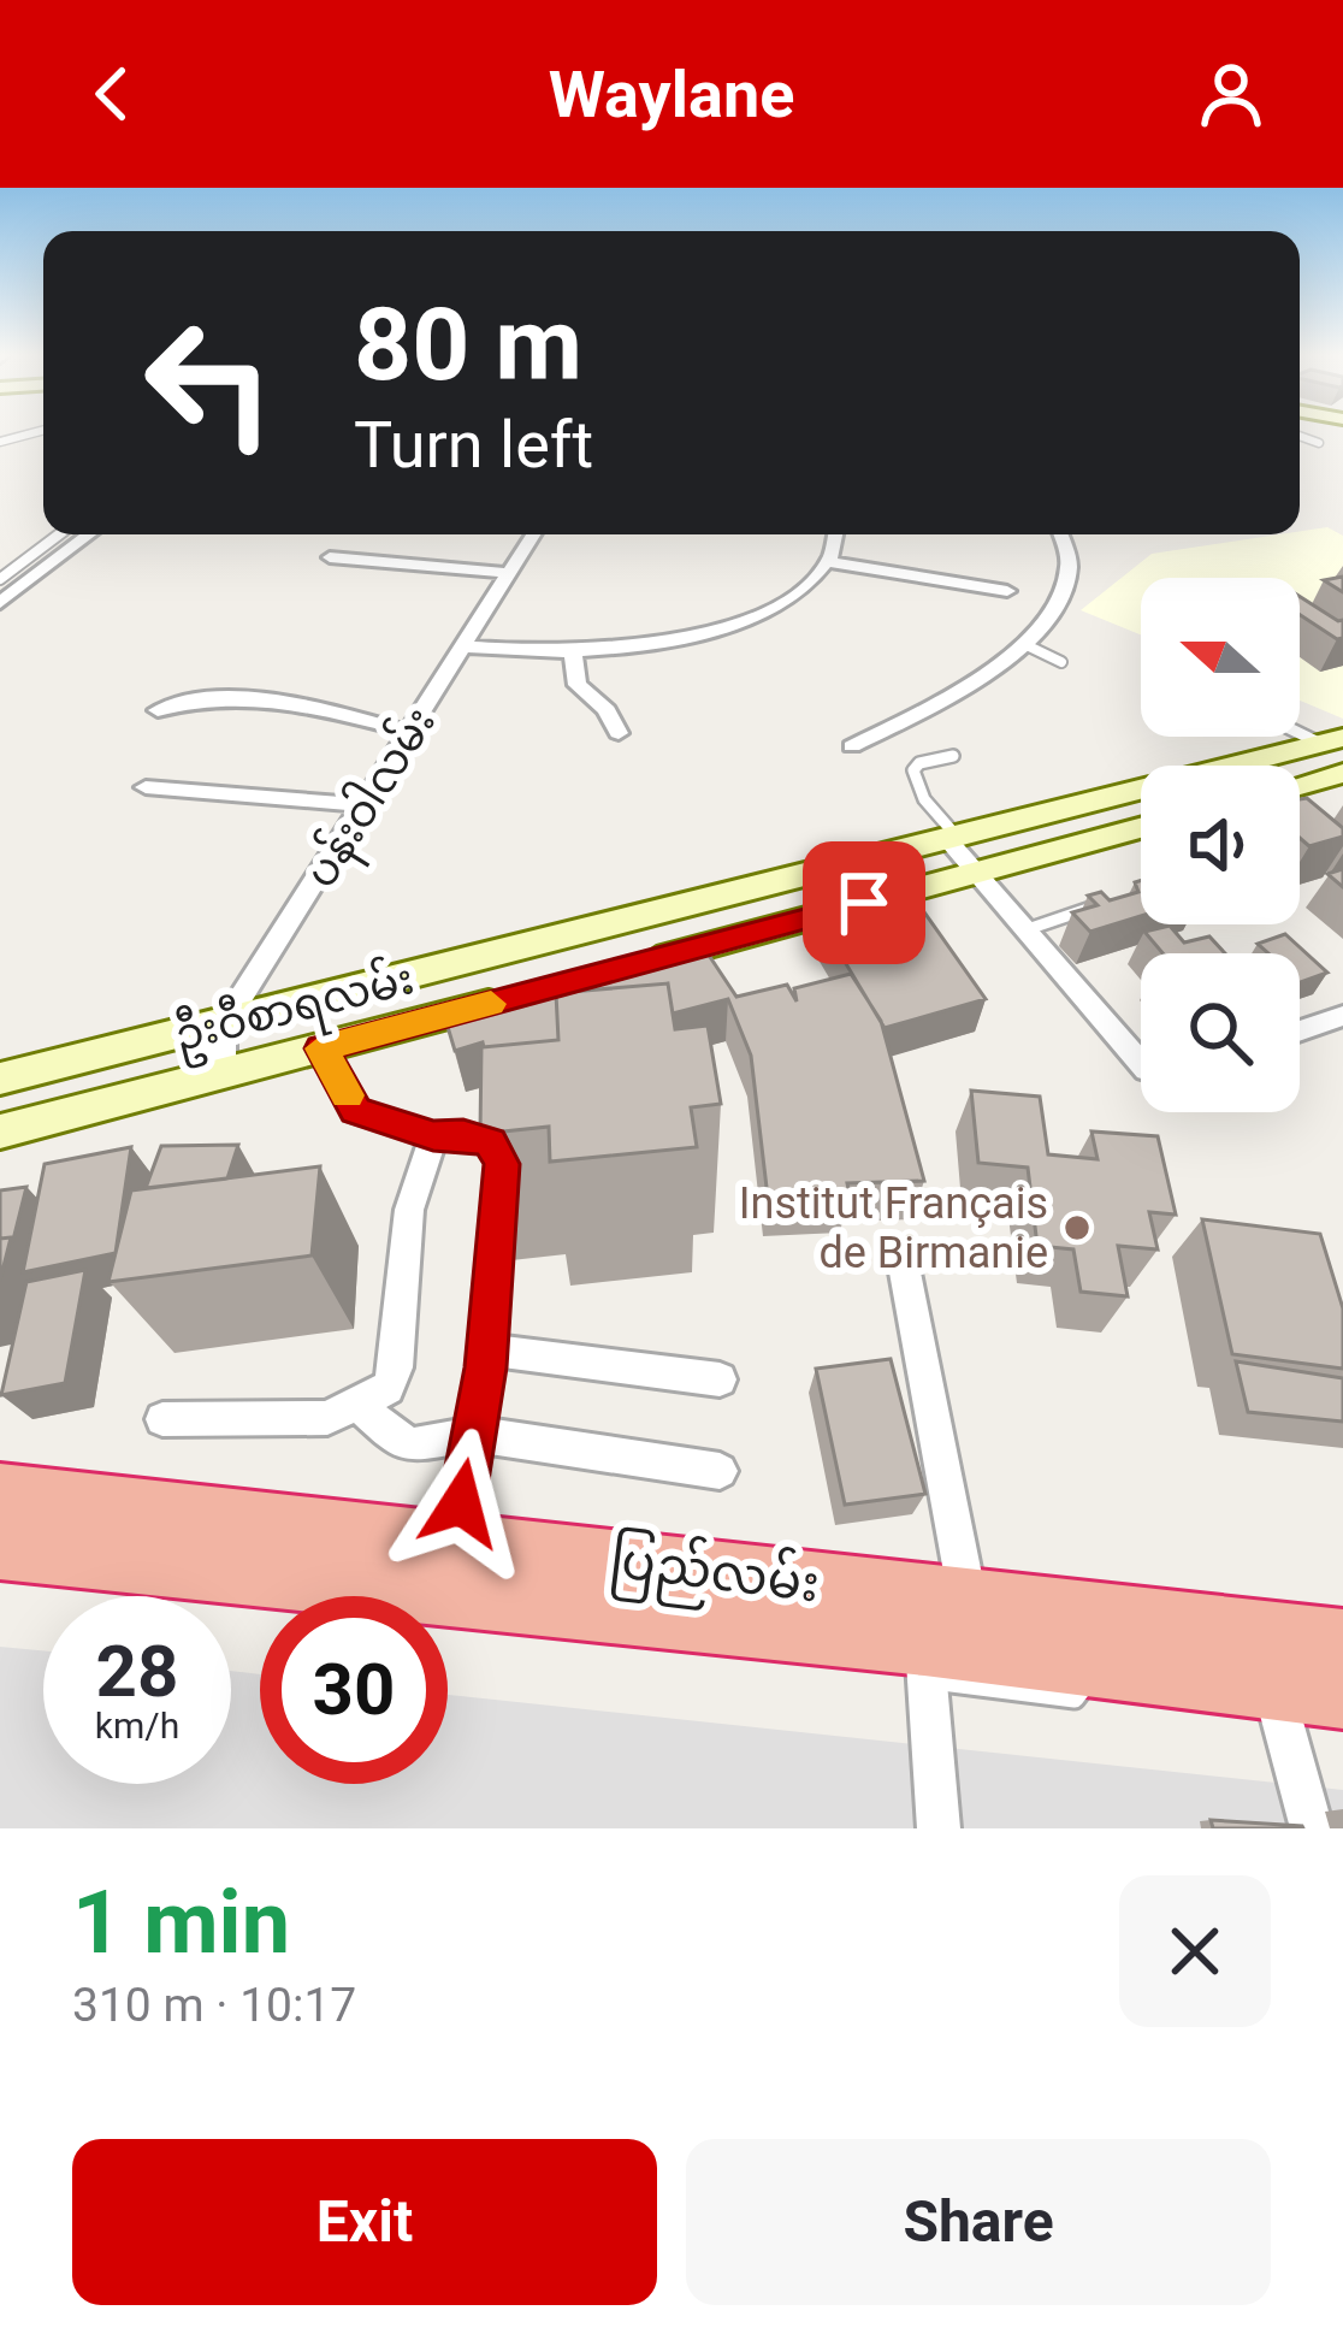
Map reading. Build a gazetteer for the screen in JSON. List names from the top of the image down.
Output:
{
  "streets": {
    "highway": ["ပြည်လမ်း"],
    "main road": ["ဦးဝီစာရလမ်း"],
    "street": ["ပန်းဝါလမ်း"]
  },
  "crossings": [
    ["ပန်းဝါလမ်း", "ဦးဝီစာရလမ်း"]
  ],
  "places": ["Institut Français de Birmanie"],
  "north": "left",
  "page": {
    "header": "Waylane",
    "turn": ["80 m", "Turn left"],
    "speed": "28 km/h",
    "limit": "30",
    "heading": ["1 min", "310 m · 10:17"],
    "buttons": ["Exit", "Share"]
  }
}
